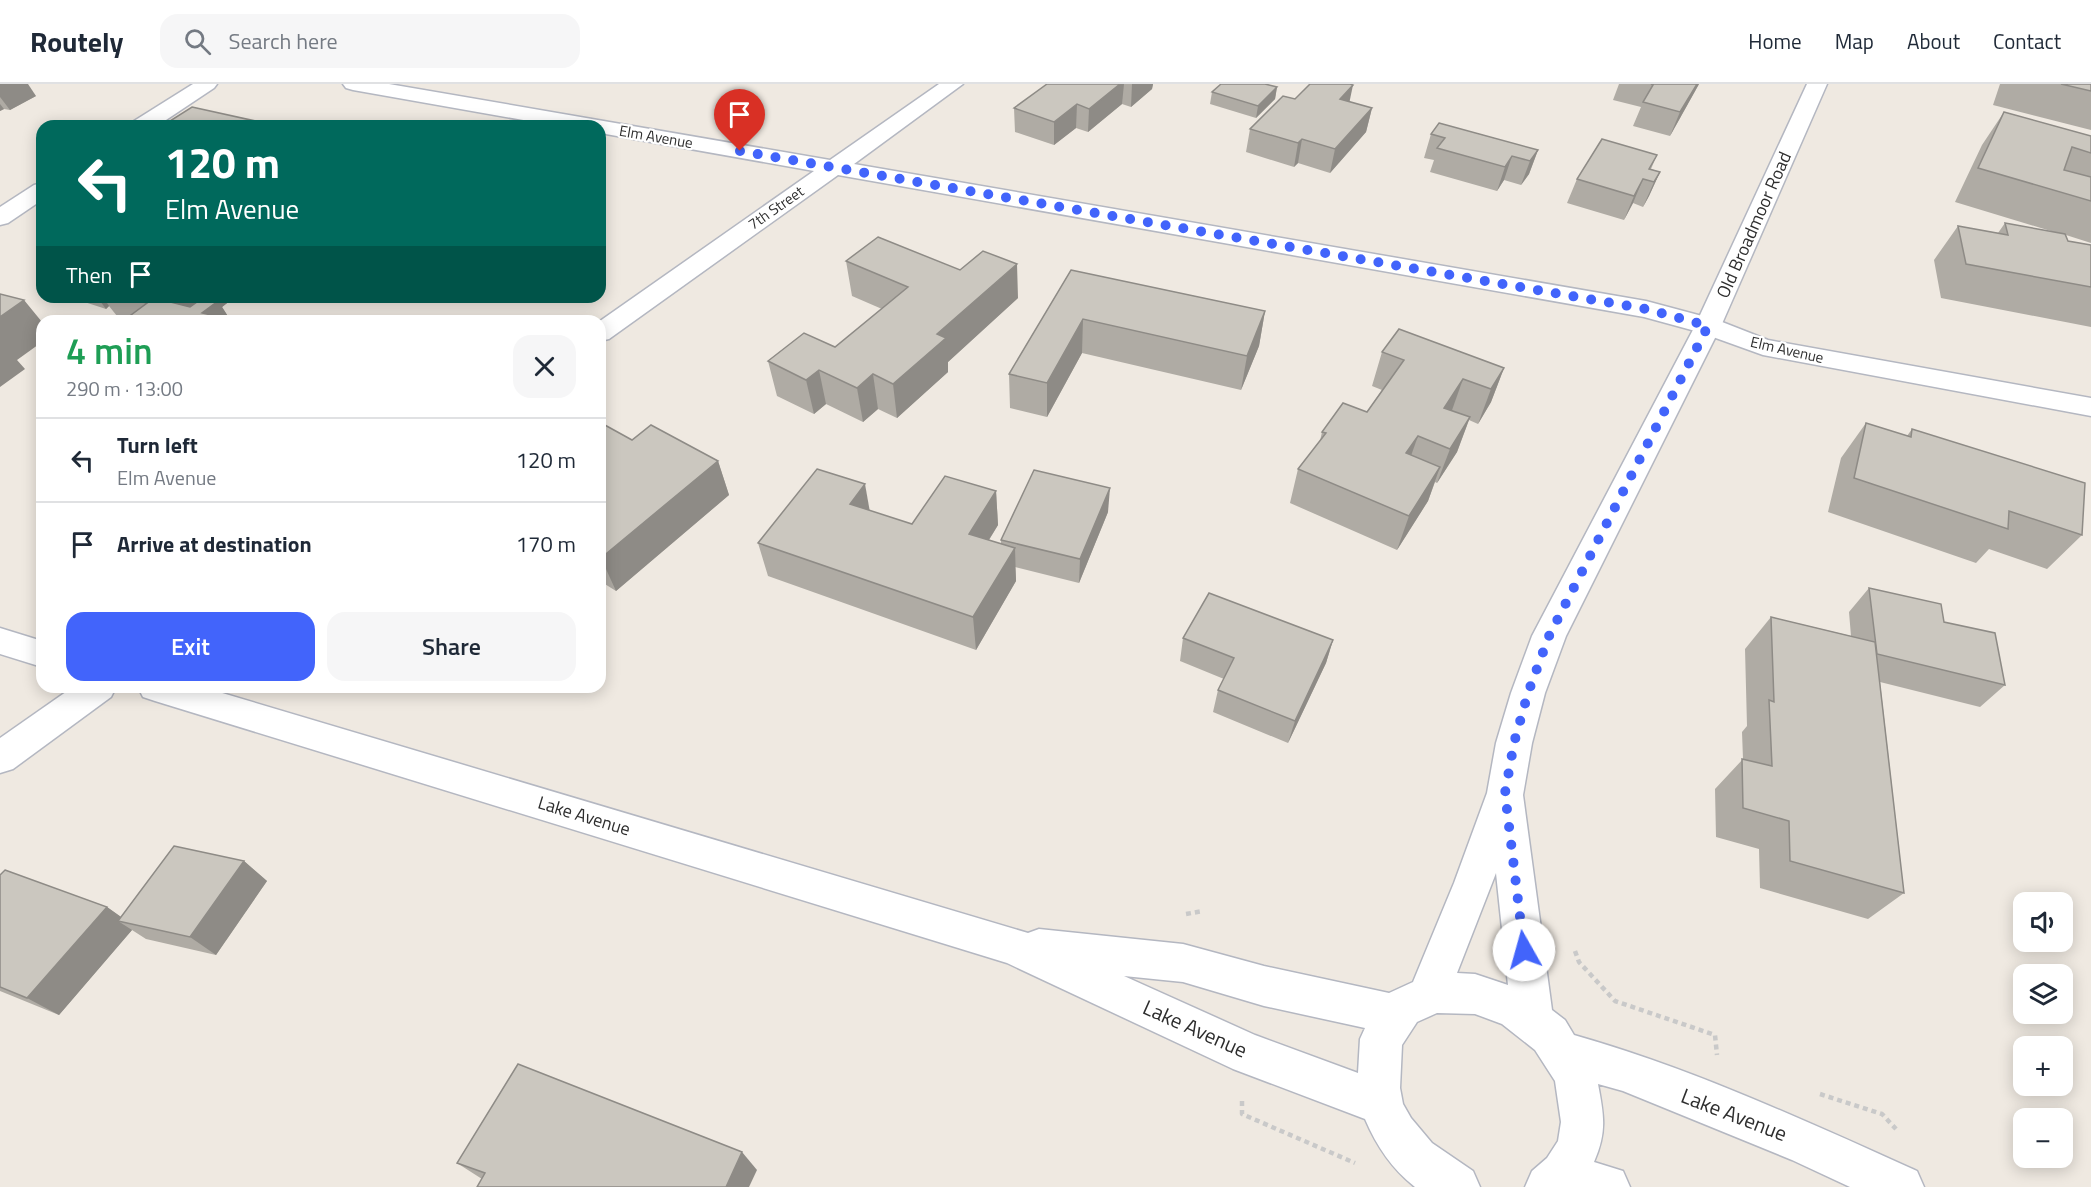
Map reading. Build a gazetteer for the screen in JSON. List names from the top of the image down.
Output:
{
  "streets": {
    "street": [
      "Elm Avenue",
      "7th Street",
      "Old Broadmoor Road",
      "Lake Avenue"
    ]
  },
  "crossings": [
    ["Elm Avenue", "7th Street"],
    ["Elm Avenue", "Old Broadmoor Road"],
    ["Old Broadmoor Road", "Lake Avenue"]
  ],
  "page": {
    "header": "Routely",
    "search": "Search here",
    "nav": [
      "Home",
      "Map",
      "About",
      "Contact"
    ],
    "turn": ["120 m", "Elm Avenue"],
    "then": "Then",
    "heading": ["4 min", "290 m · 13:00"],
    "list": [
      {
        "name": "Turn left",
        "note": "Elm Avenue",
        "value": "120 m"
      },
      {
        "name": "Arrive at destination",
        "value": "170 m"
      }
    ],
    "buttons": ["Exit", "Share"],
    "map_buttons": ["+", "−"]
  }
}
